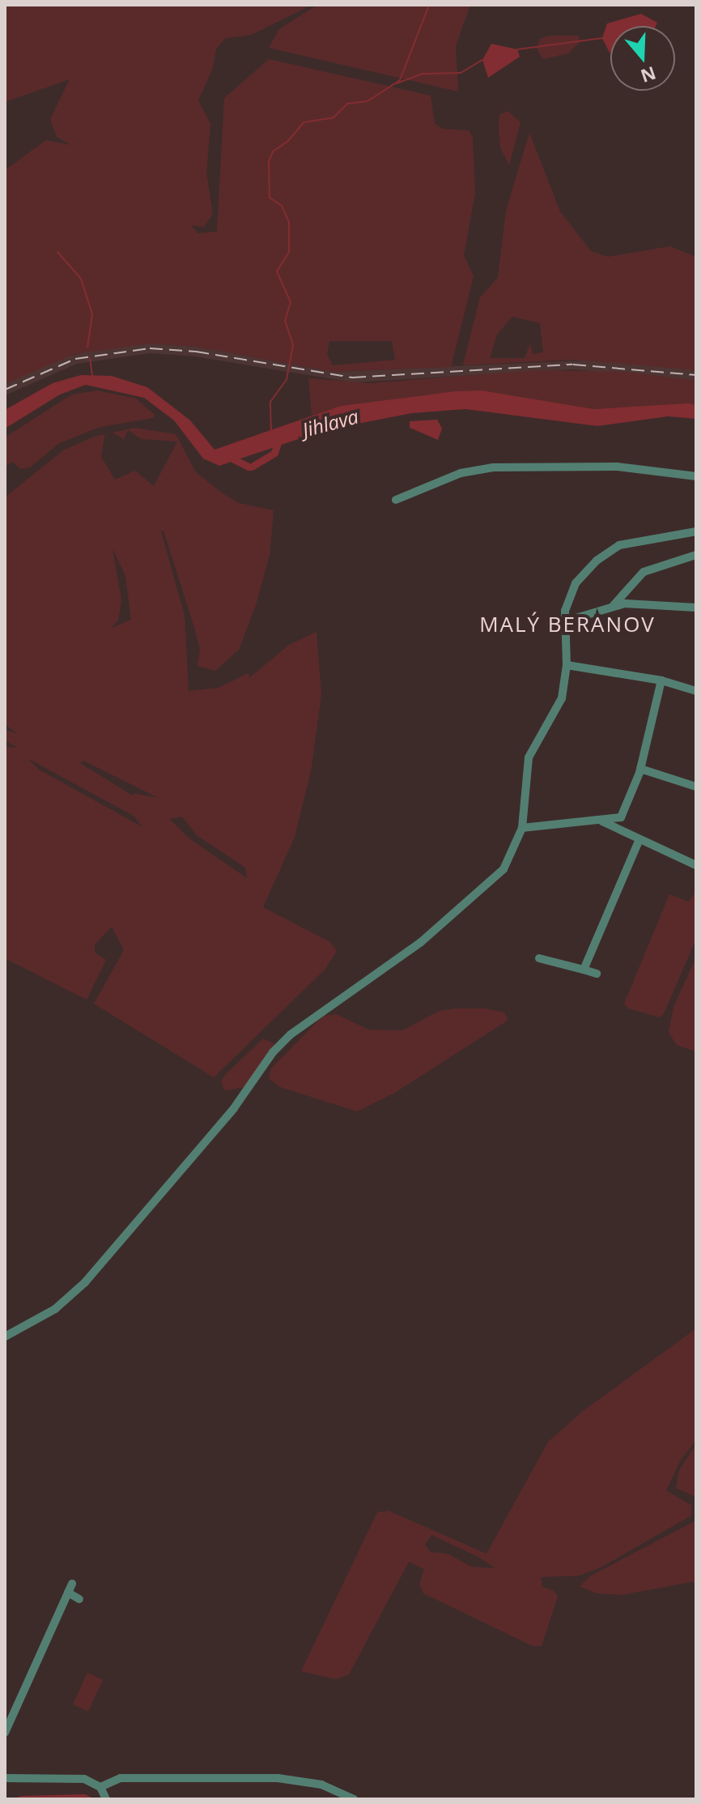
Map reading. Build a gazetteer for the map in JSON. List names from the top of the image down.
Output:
{
  "districts": ["MALÝ BERANOV"],
  "water": ["Jihlava"],
  "north": "bottom"
}
